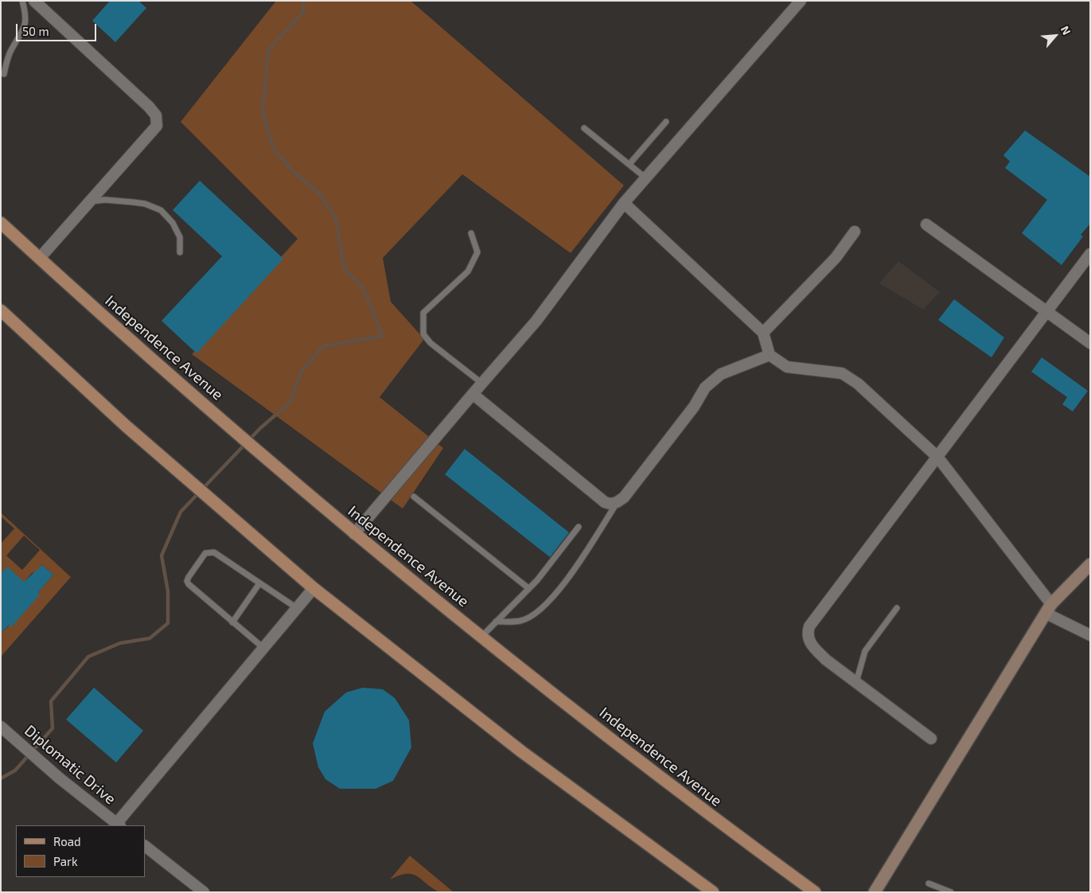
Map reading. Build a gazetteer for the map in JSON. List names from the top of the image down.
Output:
{
  "streets": {
    "main road": ["Independence Avenue"],
    "street": ["Diplomatic Drive"]
  },
  "legend": ["Road", "Park"],
  "scale_bar": "50 m",
  "north": "top right"
}
